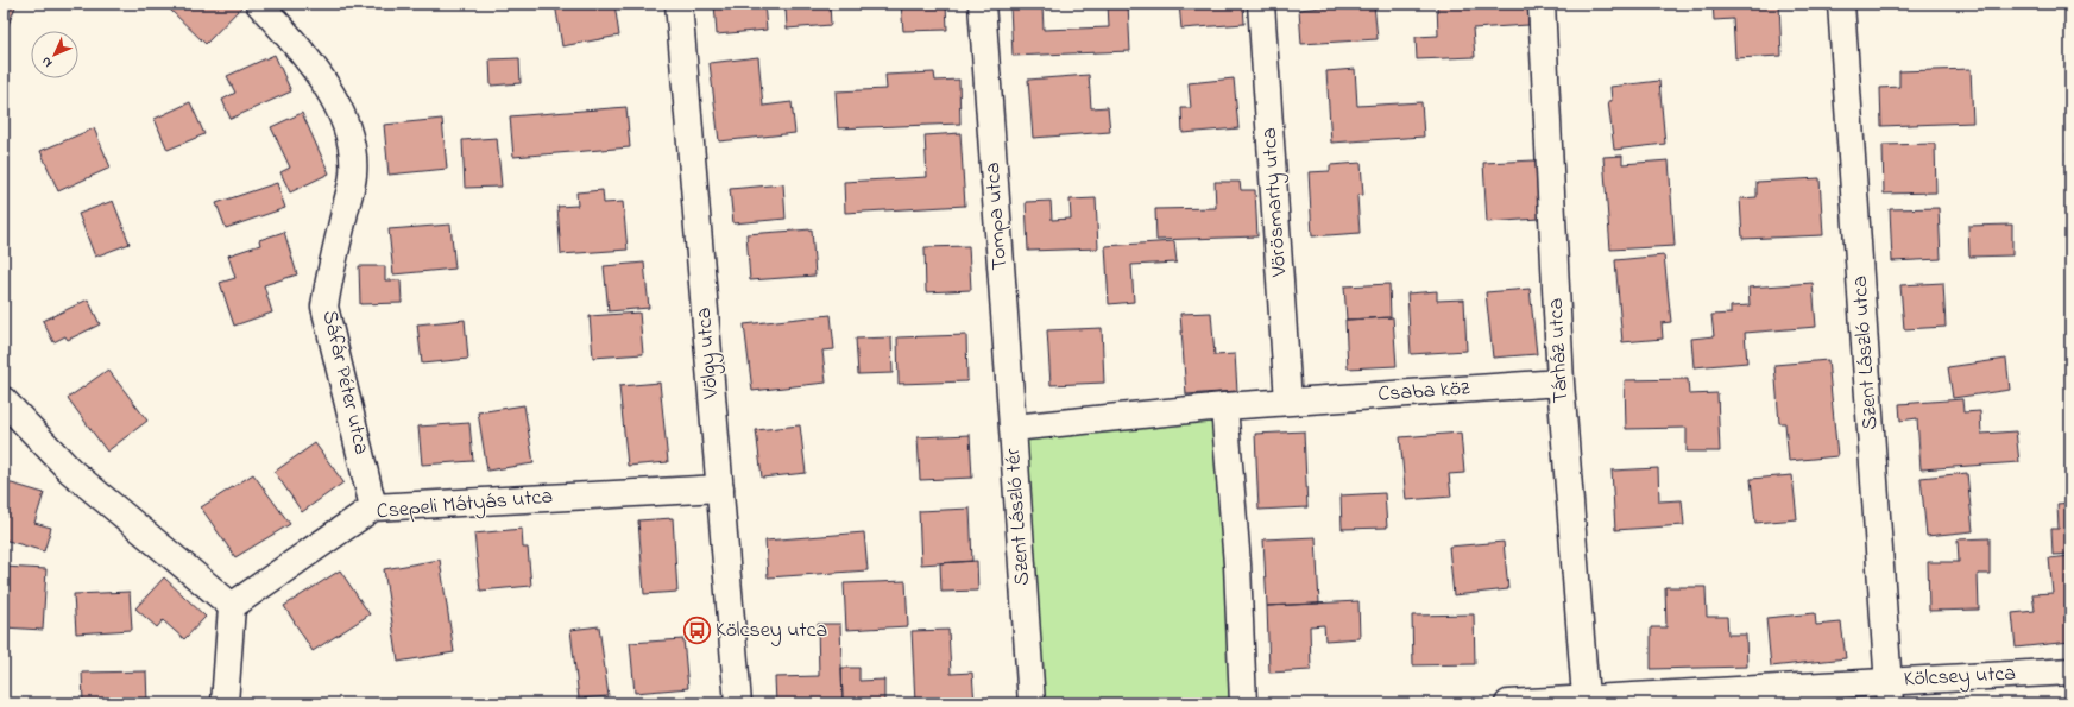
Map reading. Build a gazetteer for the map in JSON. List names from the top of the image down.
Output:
{
  "streets": {
    "street": [
      "Vörösmarty utca",
      "Tompa utca",
      "Tárház utca",
      "Völgy utca",
      "Szent László utca",
      "Sáfár Péter utca",
      "Csaba köz",
      "Csepeli Mátyás utca",
      "Szent László tér",
      "Kölcsey utca"
    ]
  },
  "crossings": [
    ["Vörösmarty utca", "Csaba köz"],
    ["Vörösmarty utca", "Szent László tér"],
    ["Tompa utca", "Szent László tér"],
    ["Tárház utca", "Csaba köz"],
    ["Tárház utca", "Kölcsey utca"],
    ["Völgy utca", "Csepeli Mátyás utca"],
    ["Szent László utca", "Kölcsey utca"],
    ["Sáfár Péter utca", "Csepeli Mátyás utca"],
    ["Csaba köz", "Szent László tér"]
  ],
  "places": {
    "bus stop": ["Kölcsey utca"]
  },
  "north": "bottom left"
}
